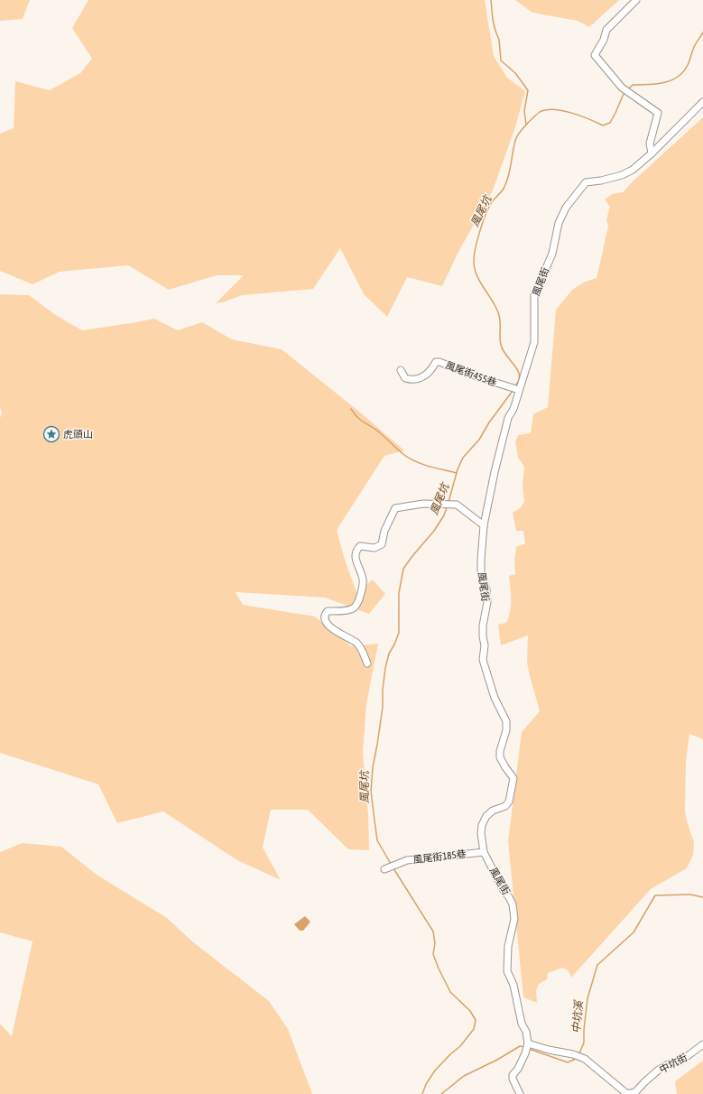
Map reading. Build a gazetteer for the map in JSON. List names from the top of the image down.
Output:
{
  "streets": {
    "street": [
      "風尾街",
      "風尾街455巷",
      "風尾街185巷",
      "中坑街"
    ]
  },
  "crossings": [
    ["風尾街", "風尾街455巷"],
    ["風尾街", "風尾街185巷"]
  ],
  "water": ["風尾坑", "中坑溪"],
  "places": {
    "place": ["虎頭山"]
  }
}
